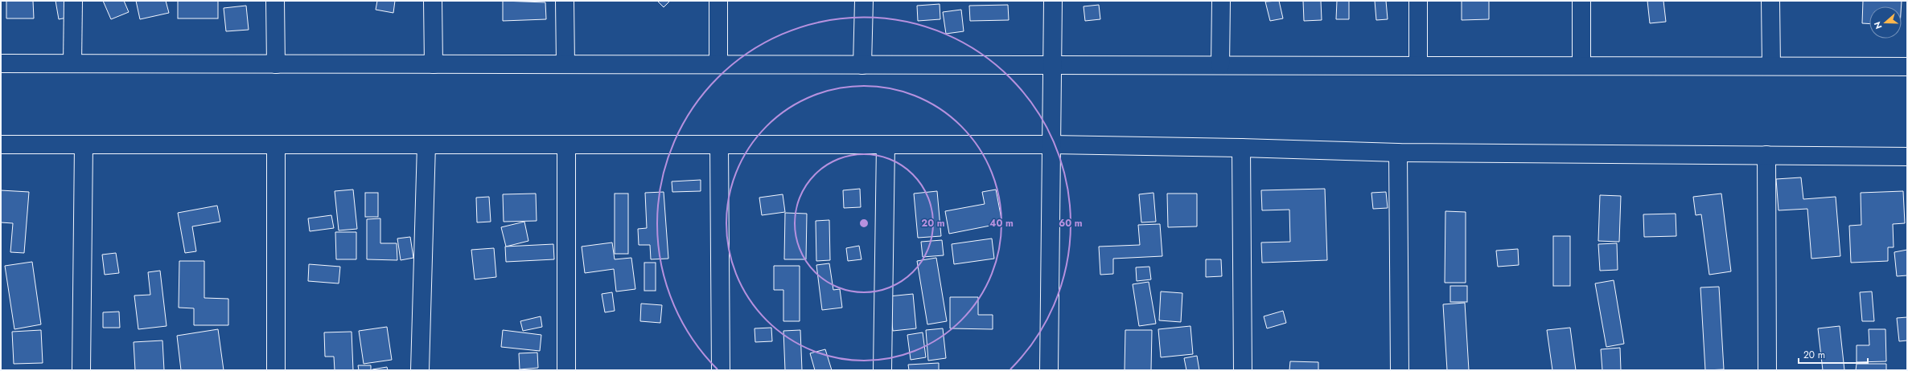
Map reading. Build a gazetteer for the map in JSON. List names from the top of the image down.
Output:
{
  "scale_bar": "20 m",
  "north": "left",
  "rings": ["20 m", "40 m", "60 m"]
}
